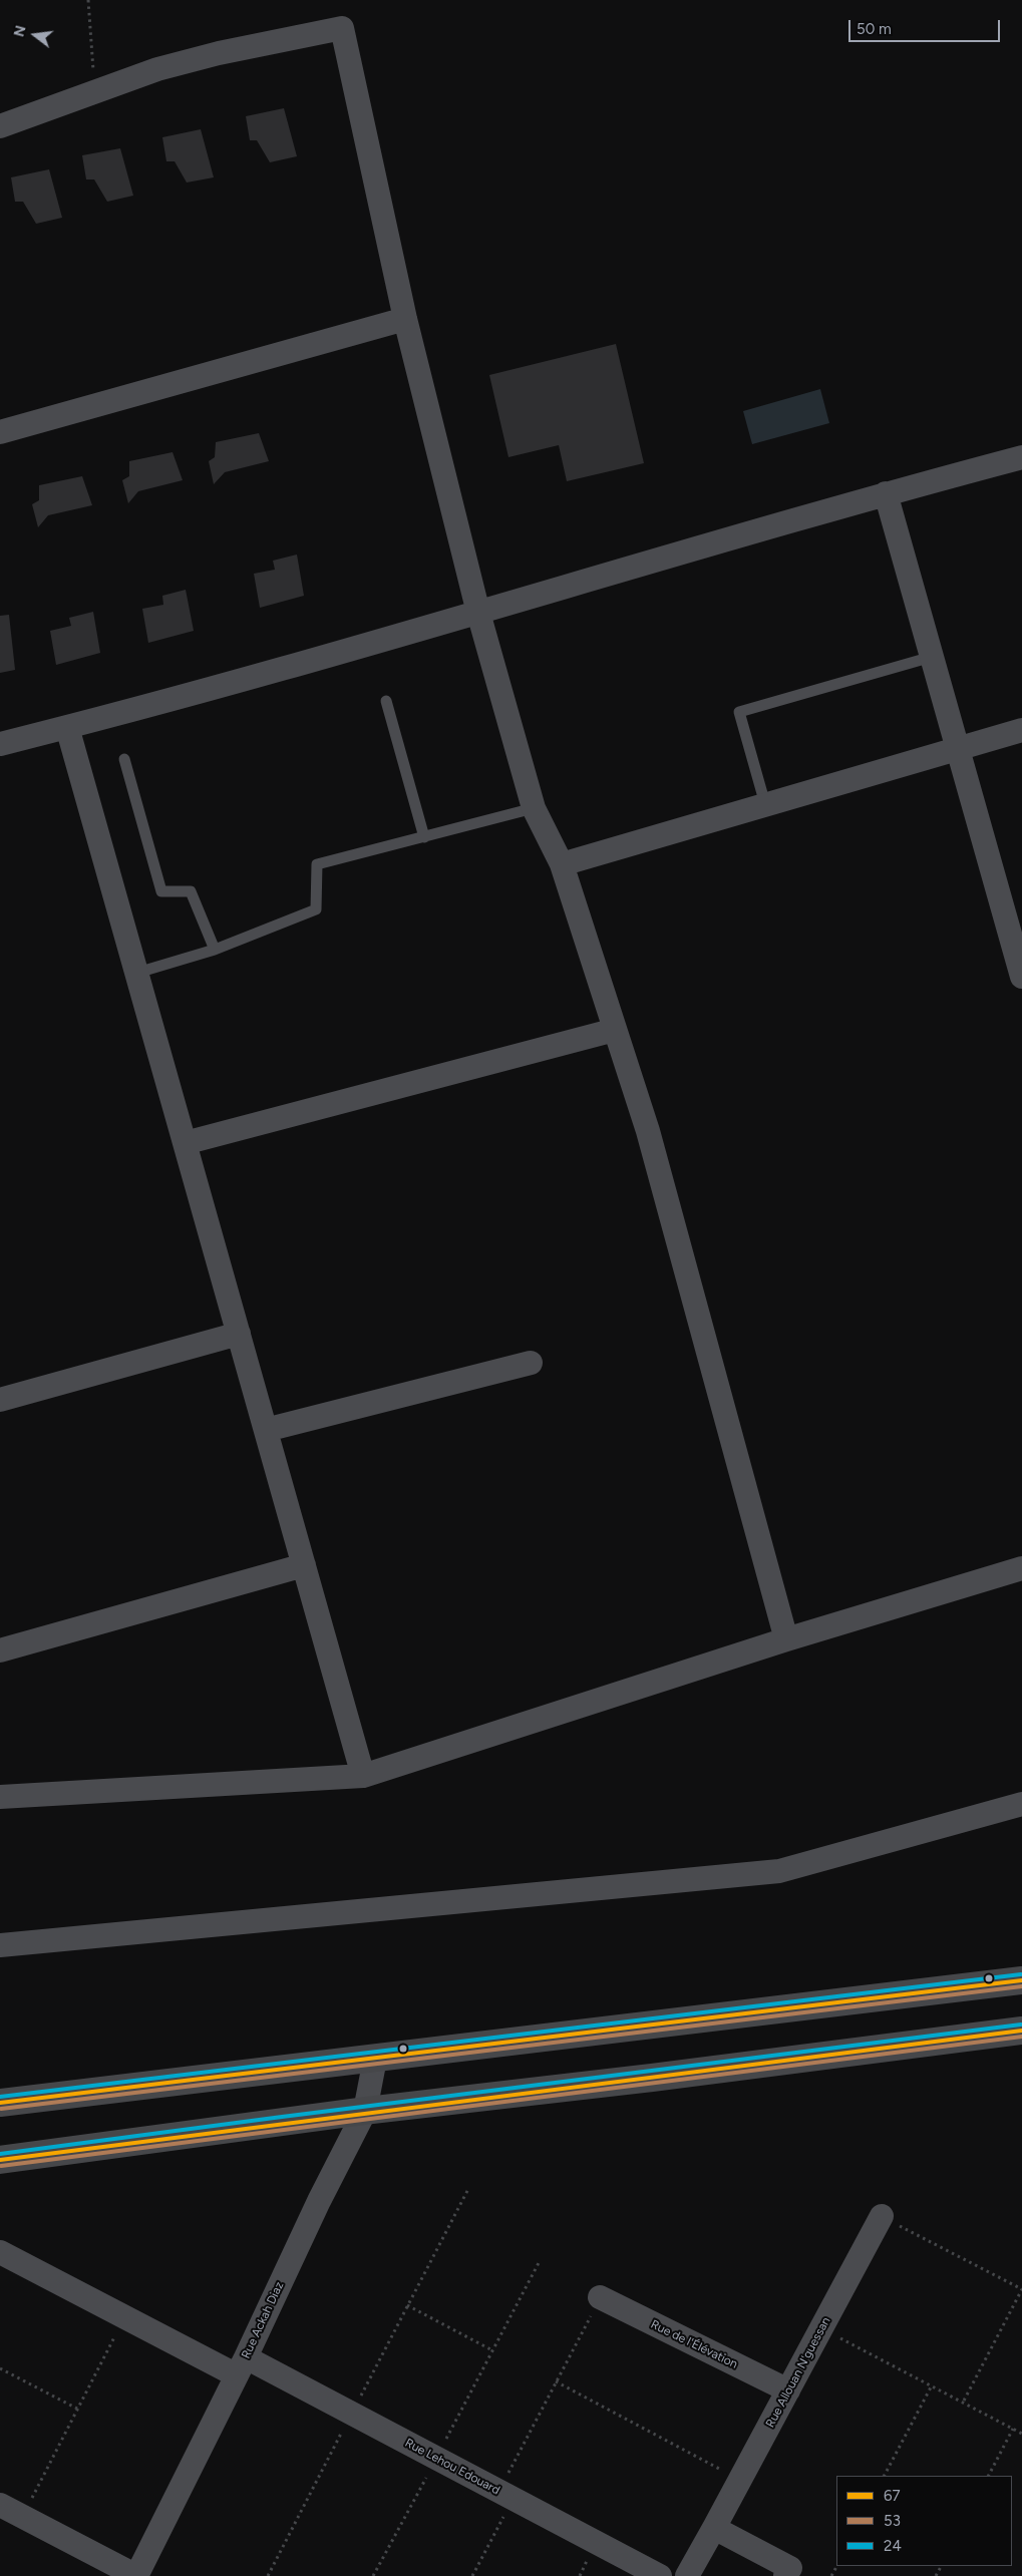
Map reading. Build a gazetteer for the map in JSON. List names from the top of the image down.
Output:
{
  "streets": {
    "street": [
      "Rue Ackah Diaz",
      "Rue de l'Élévation",
      "Rue Allouan N'guessan",
      "Rue Lehou Edouard"
    ]
  },
  "crossings": [
    ["Rue Ackah Diaz", "Rue Lehou Edouard"],
    ["Rue de l'Élévation", "Rue Allouan N'guessan"]
  ],
  "lines": ["transit line 24", "transit line 67", "transit line 53"],
  "legend": ["67", "53", "24"],
  "scale_bar": "50 m",
  "north": "left"
}
